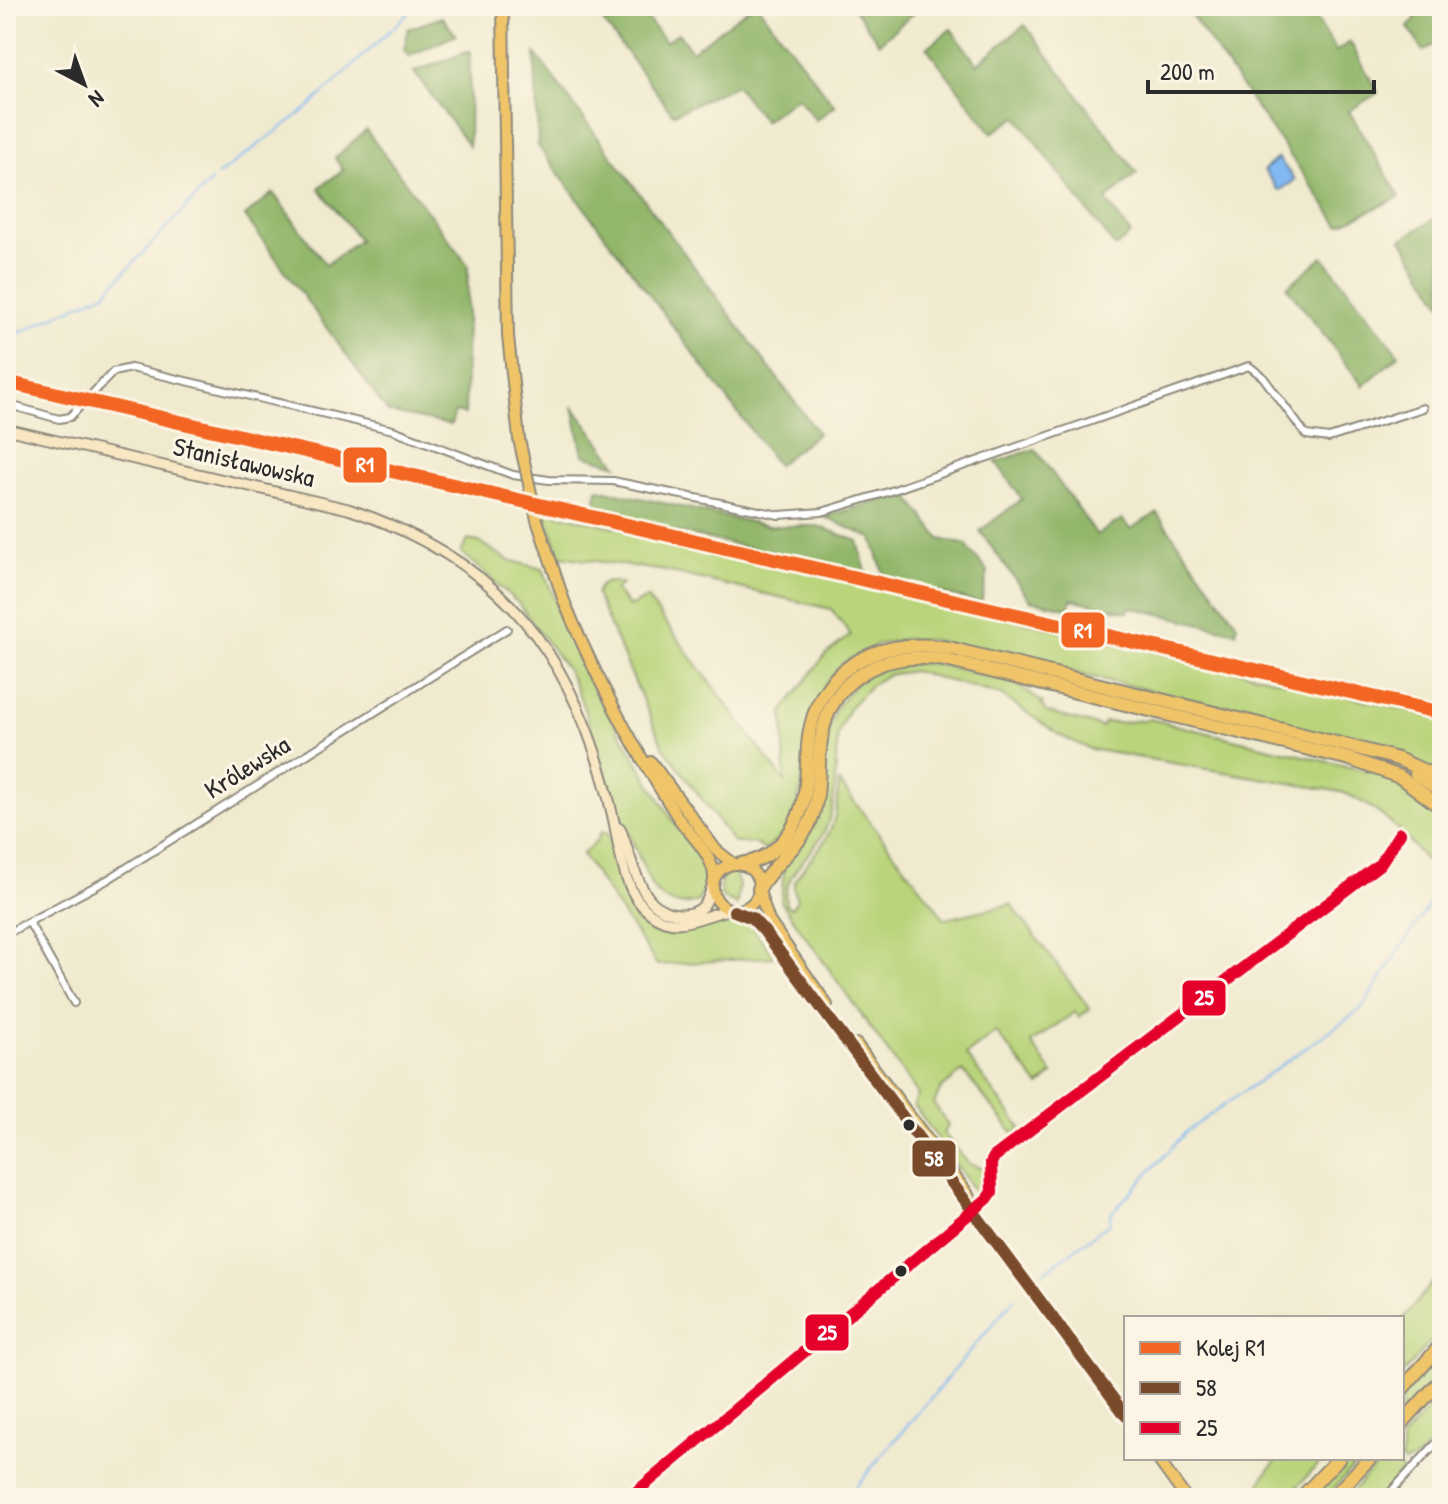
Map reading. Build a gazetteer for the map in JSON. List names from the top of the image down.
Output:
{
  "streets": {
    "street": ["Stanisławowska", "Królewska"]
  },
  "lines": ["rail line R1", "transit line 25", "transit line 58"],
  "legend": ["Kolej R1", "58", "25"],
  "scale_bar": "200 m",
  "north": "bottom right"
}
